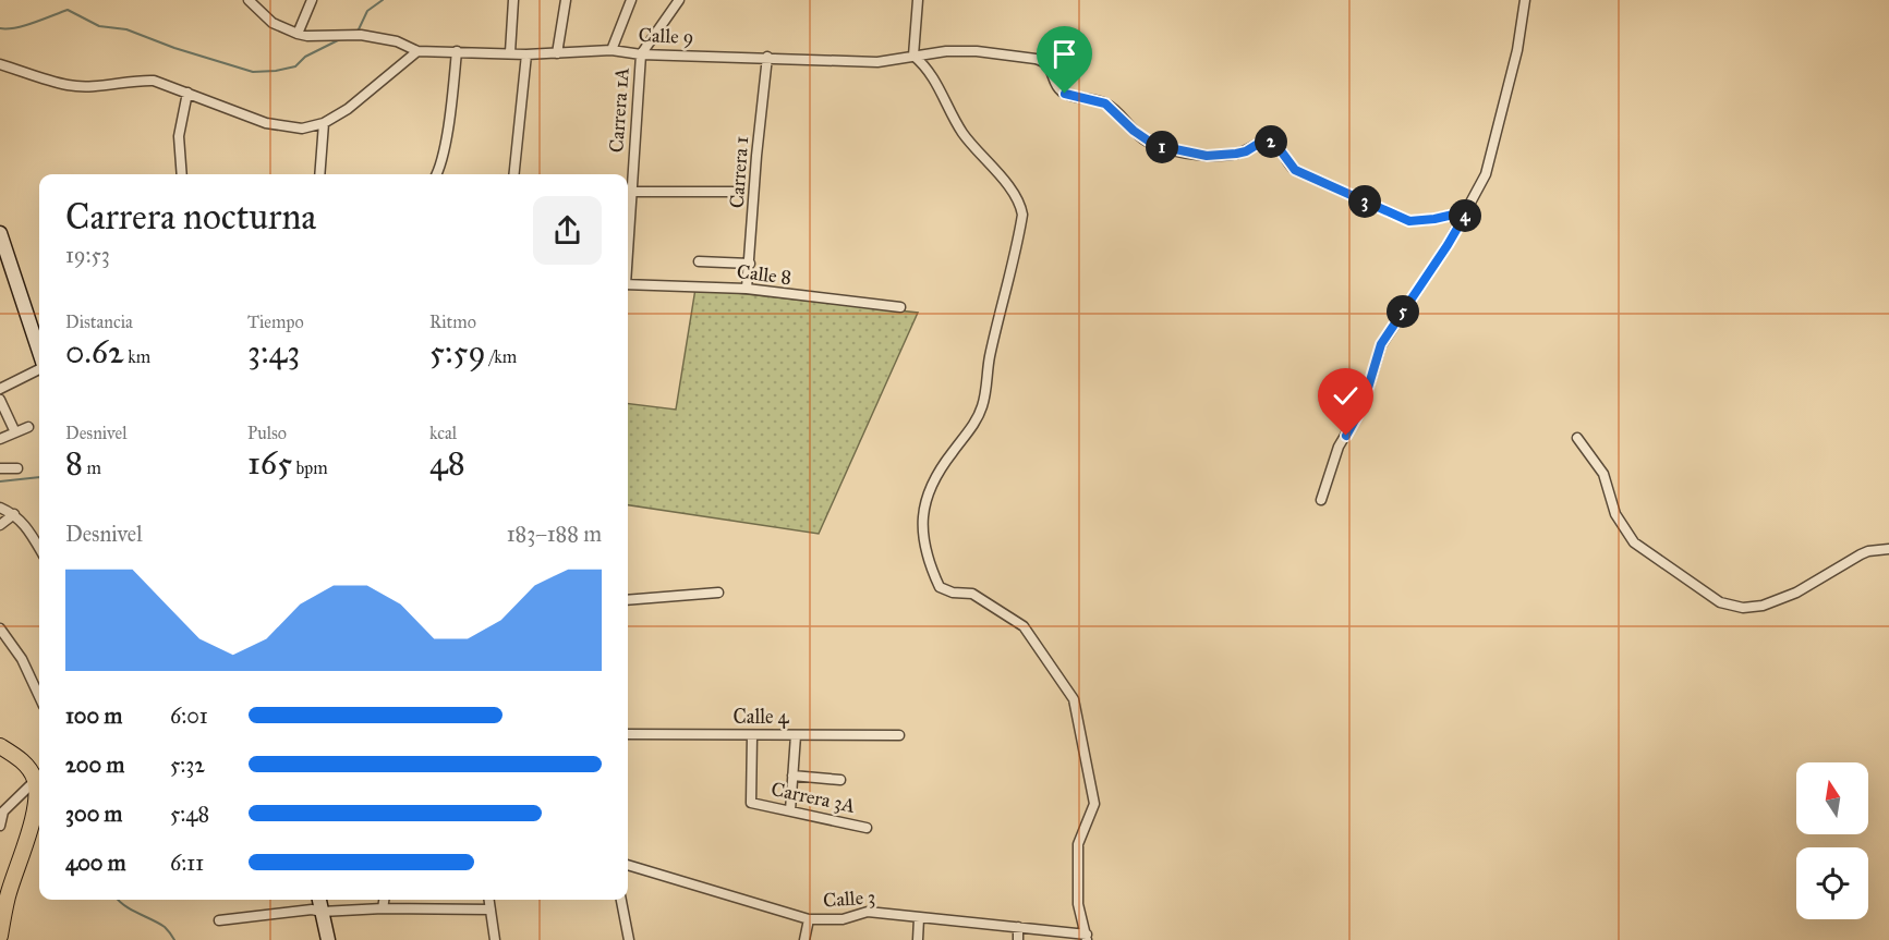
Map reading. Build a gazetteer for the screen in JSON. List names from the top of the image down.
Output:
{
  "streets": {
    "street": [
      "Calle 9",
      "Carrera 1A",
      "Carrera 1",
      "Calle 8",
      "Calle 4",
      "Carrera 3A",
      "Calle 3"
    ]
  },
  "crossings": [
    ["Calle 9", "Carrera 1A"],
    ["Calle 9", "Carrera 1"],
    ["Carrera 1", "Calle 8"],
    ["Calle 4", "Carrera 3A"]
  ],
  "north": "top",
  "page": {
    "pins": [
      "2",
      "1",
      "3",
      "4",
      "5"
    ],
    "heading": ["Carrera nocturna", "19:53"],
    "stats": [
      ["Distancia", "0.62 km"],
      ["Tiempo", "3:43"],
      ["Ritmo", "5:59 /km"],
      ["Desnivel", "8 m"],
      ["Pulso", "165 bpm"],
      ["kcal", "48"]
    ],
    "chart": ["Desnivel", "183–188 m"],
    "list": [
      {
        "name": "100 m",
        "note": "6:01"
      },
      {
        "name": "200 m",
        "note": "5:32"
      },
      {
        "name": "300 m",
        "note": "5:48"
      },
      {
        "name": "400 m",
        "note": "6:11"
      }
    ]
  }
}
